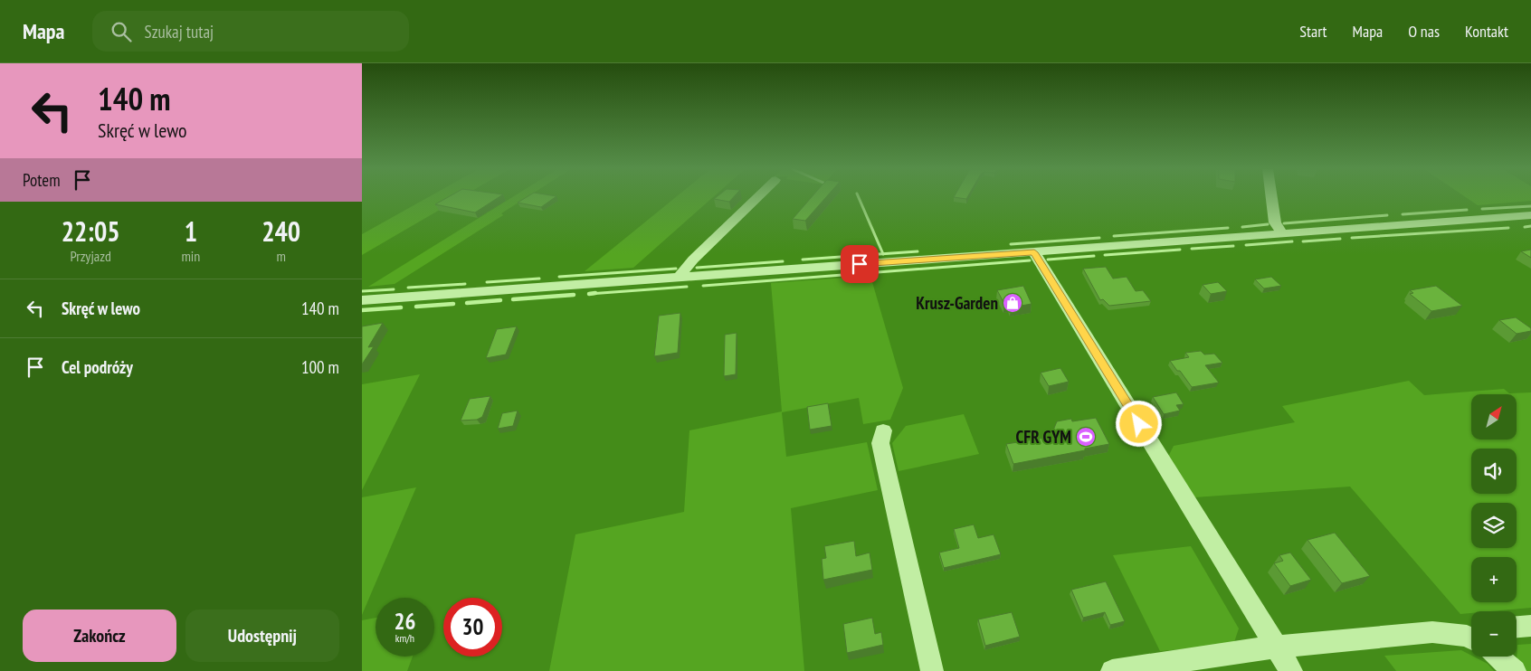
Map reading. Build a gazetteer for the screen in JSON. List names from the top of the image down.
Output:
{
  "places": {
    "shop": ["Krusz-Garden"],
    "sports": ["CFR GYM"]
  },
  "north": "top right",
  "page": {
    "header": "Mapa",
    "search": "Szukaj tutaj",
    "nav": [
      "Start",
      "Mapa",
      "O nas",
      "Kontakt"
    ],
    "turn": ["140 m", "Skręć w lewo"],
    "then": "Potem",
    "eta": [
      "22:05",
      "Przyjazd",
      "1",
      "min",
      "240",
      "m"
    ],
    "list": [
      {
        "name": "Skręć w lewo",
        "value": "140 m"
      },
      {
        "name": "Cel podróży",
        "value": "100 m"
      }
    ],
    "map_buttons": ["+", "−"],
    "speed": "26 km/h",
    "limit": "30",
    "buttons": ["Zakończ", "Udostępnij"]
  }
}
